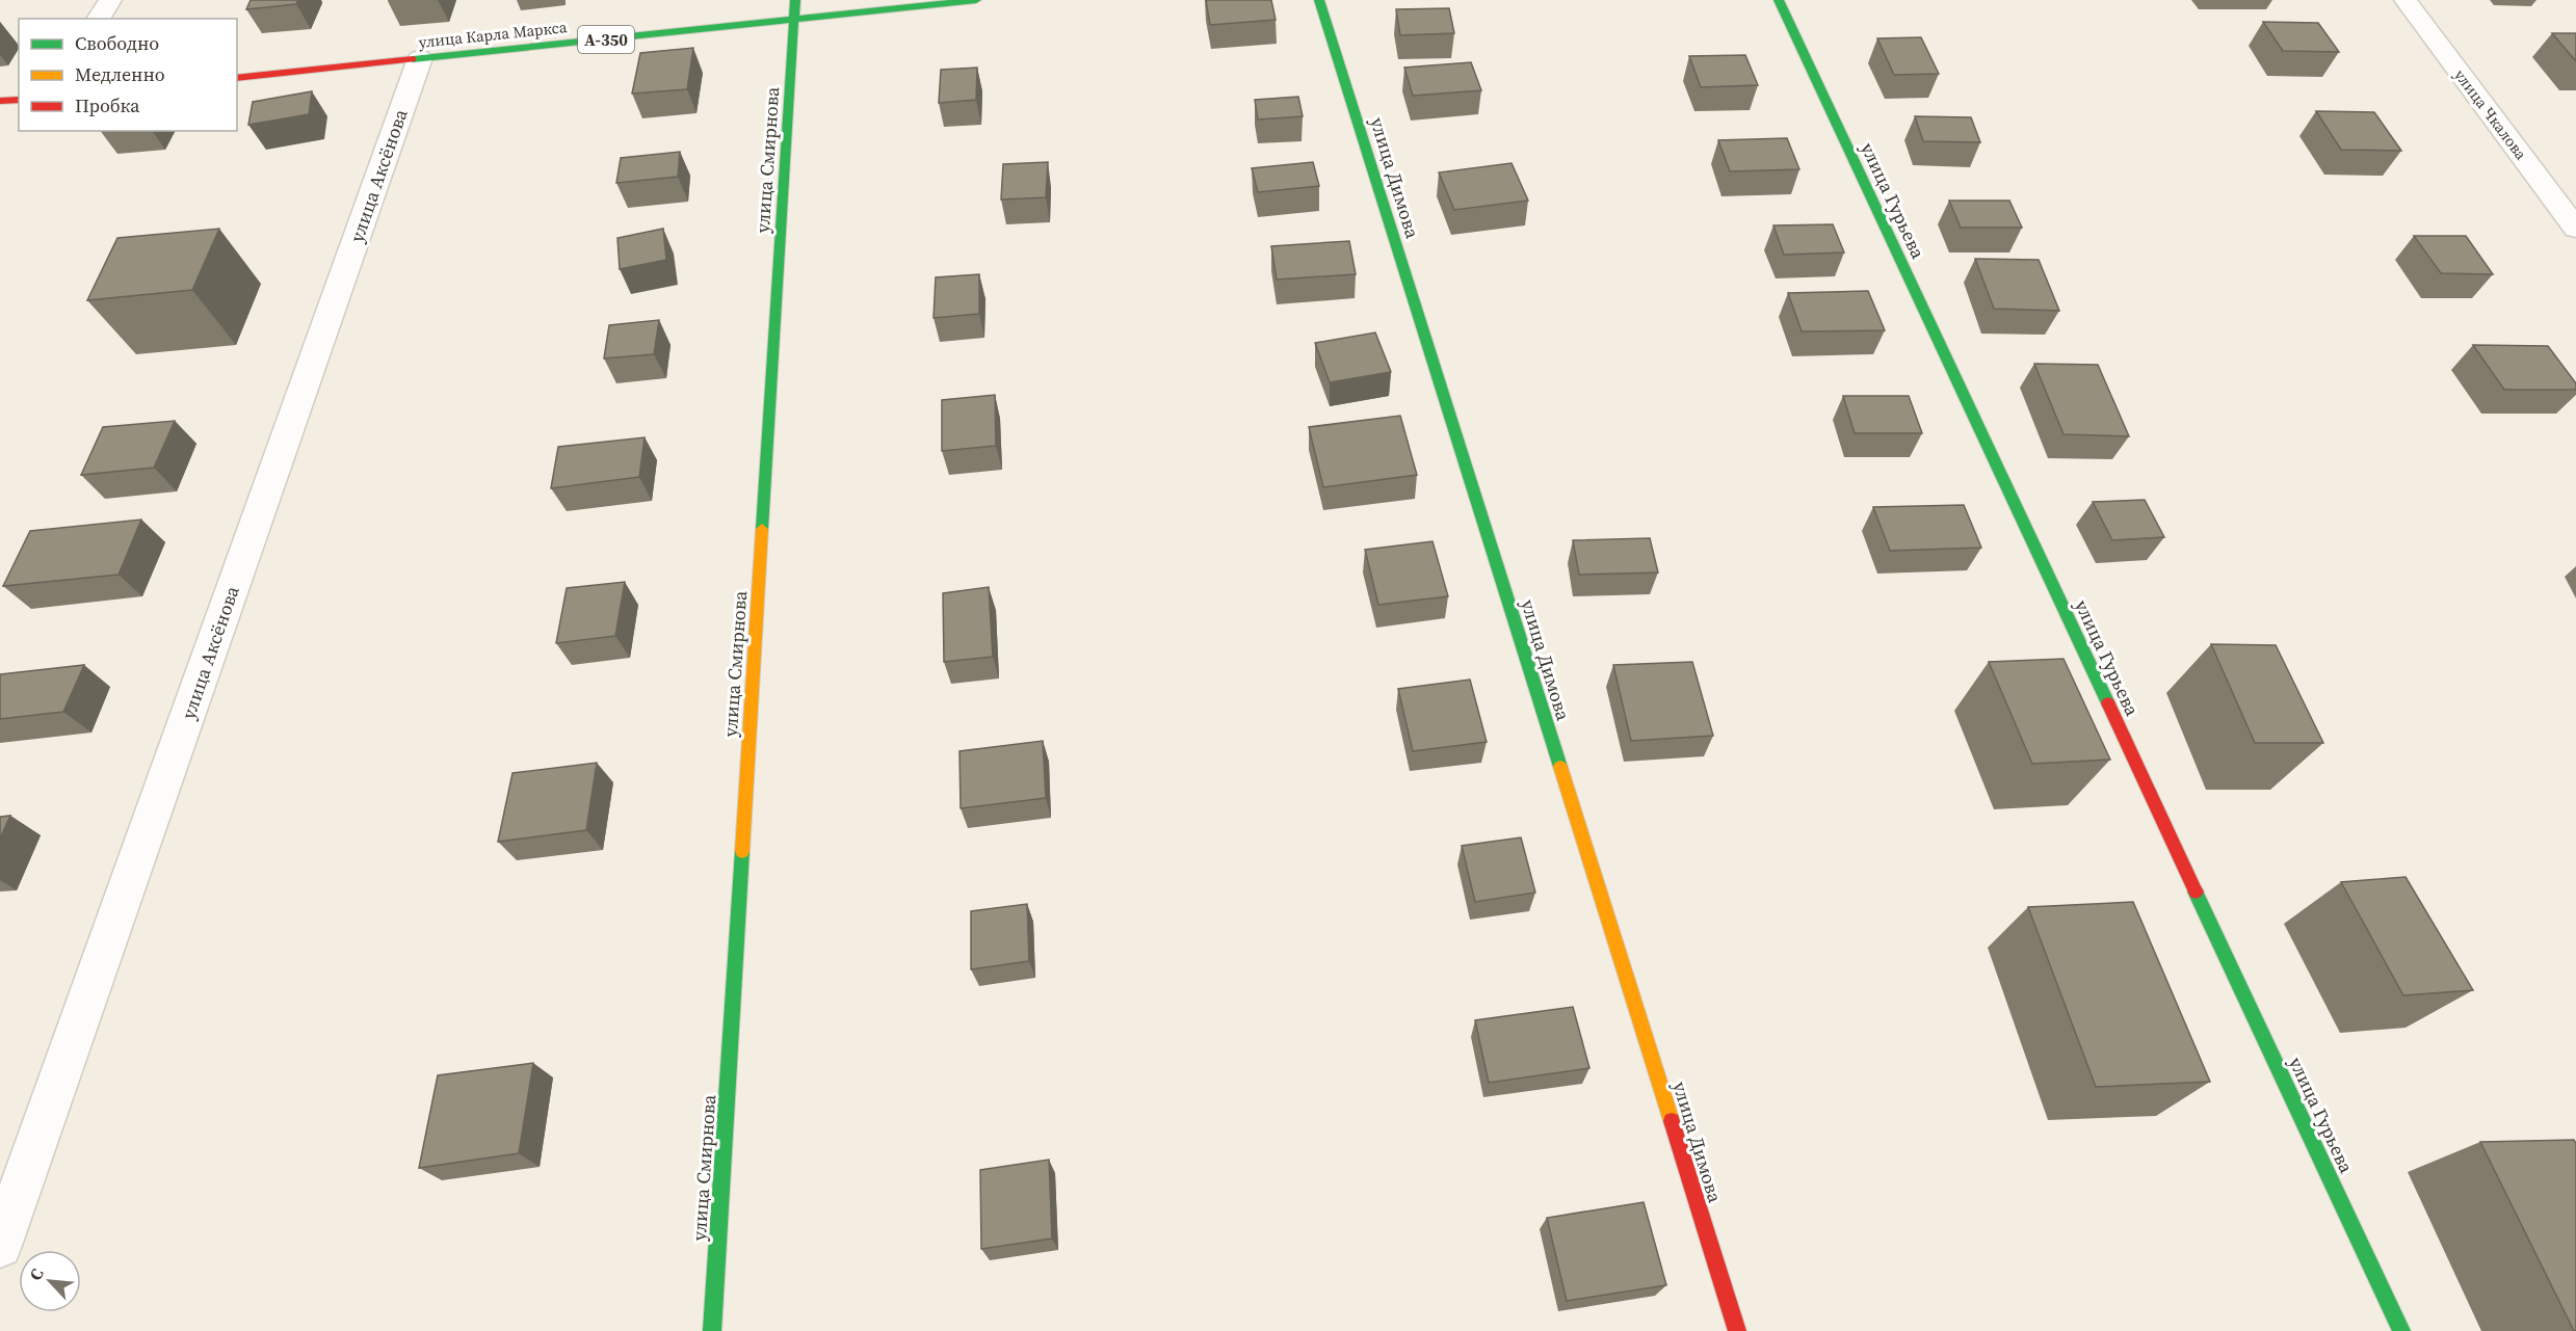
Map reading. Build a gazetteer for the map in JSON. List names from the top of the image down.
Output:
{
  "streets": {
    "main road": [
      "улица Карла Маркса",
      "А-350",
      "улица Смирнова",
      "улица Димова",
      "улица Гурьева"
    ],
    "street": ["улица Чкалова", "улица Аксёнова"]
  },
  "crossings": [
    ["улица Карла Маркса", "улица Смирнова"],
    ["улица Карла Маркса", "улица Аксёнова"]
  ],
  "legend": ["Свободно", "Медленно", "Пробка"],
  "north": "top left"
}
